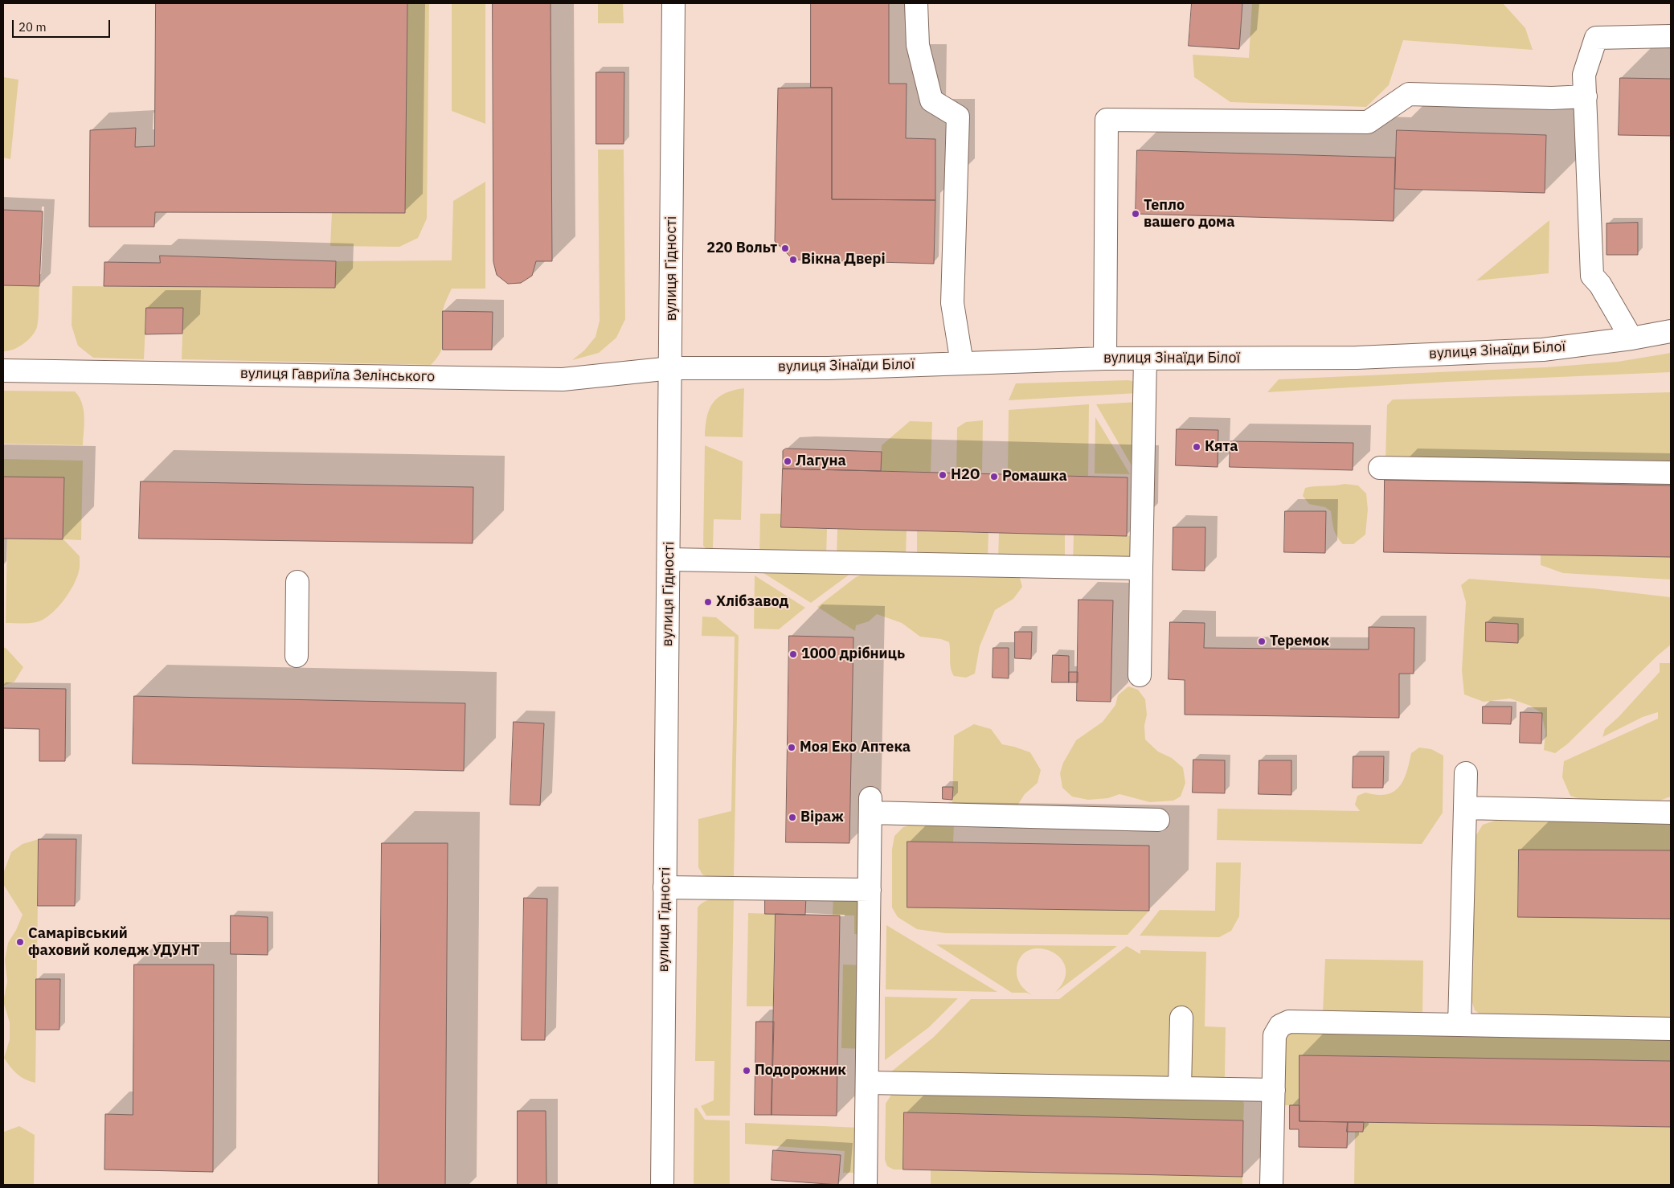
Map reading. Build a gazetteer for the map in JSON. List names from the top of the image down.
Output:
{
  "streets": {
    "street": ["вулиця Гідності", "вулиця Зінаїди Білої", "вулиця Гавриїла Зелінського"]
  },
  "crossings": [
    ["вулиця Гідності", "вулиця Зінаїди Білої"],
    ["вулиця Гідності", "вулиця Гавриїла Зелінського"],
    ["вулиця Зінаїди Білої", "вулиця Гавриїла Зелінського"]
  ],
  "places": [
    "Тепло вашего дома",
    "220 Вольт",
    "Вікна Двері",
    "Кята",
    "Лагуна",
    "H2O",
    "Ромашка",
    "Хлібзавод",
    "Теремок",
    "1000 дрібниць",
    "Моя Еко Аптека",
    "Віраж",
    "Самарівський фаховий коледж УДУНТ",
    "Подорожник"
  ],
  "scale_bar": "20 m"
}
